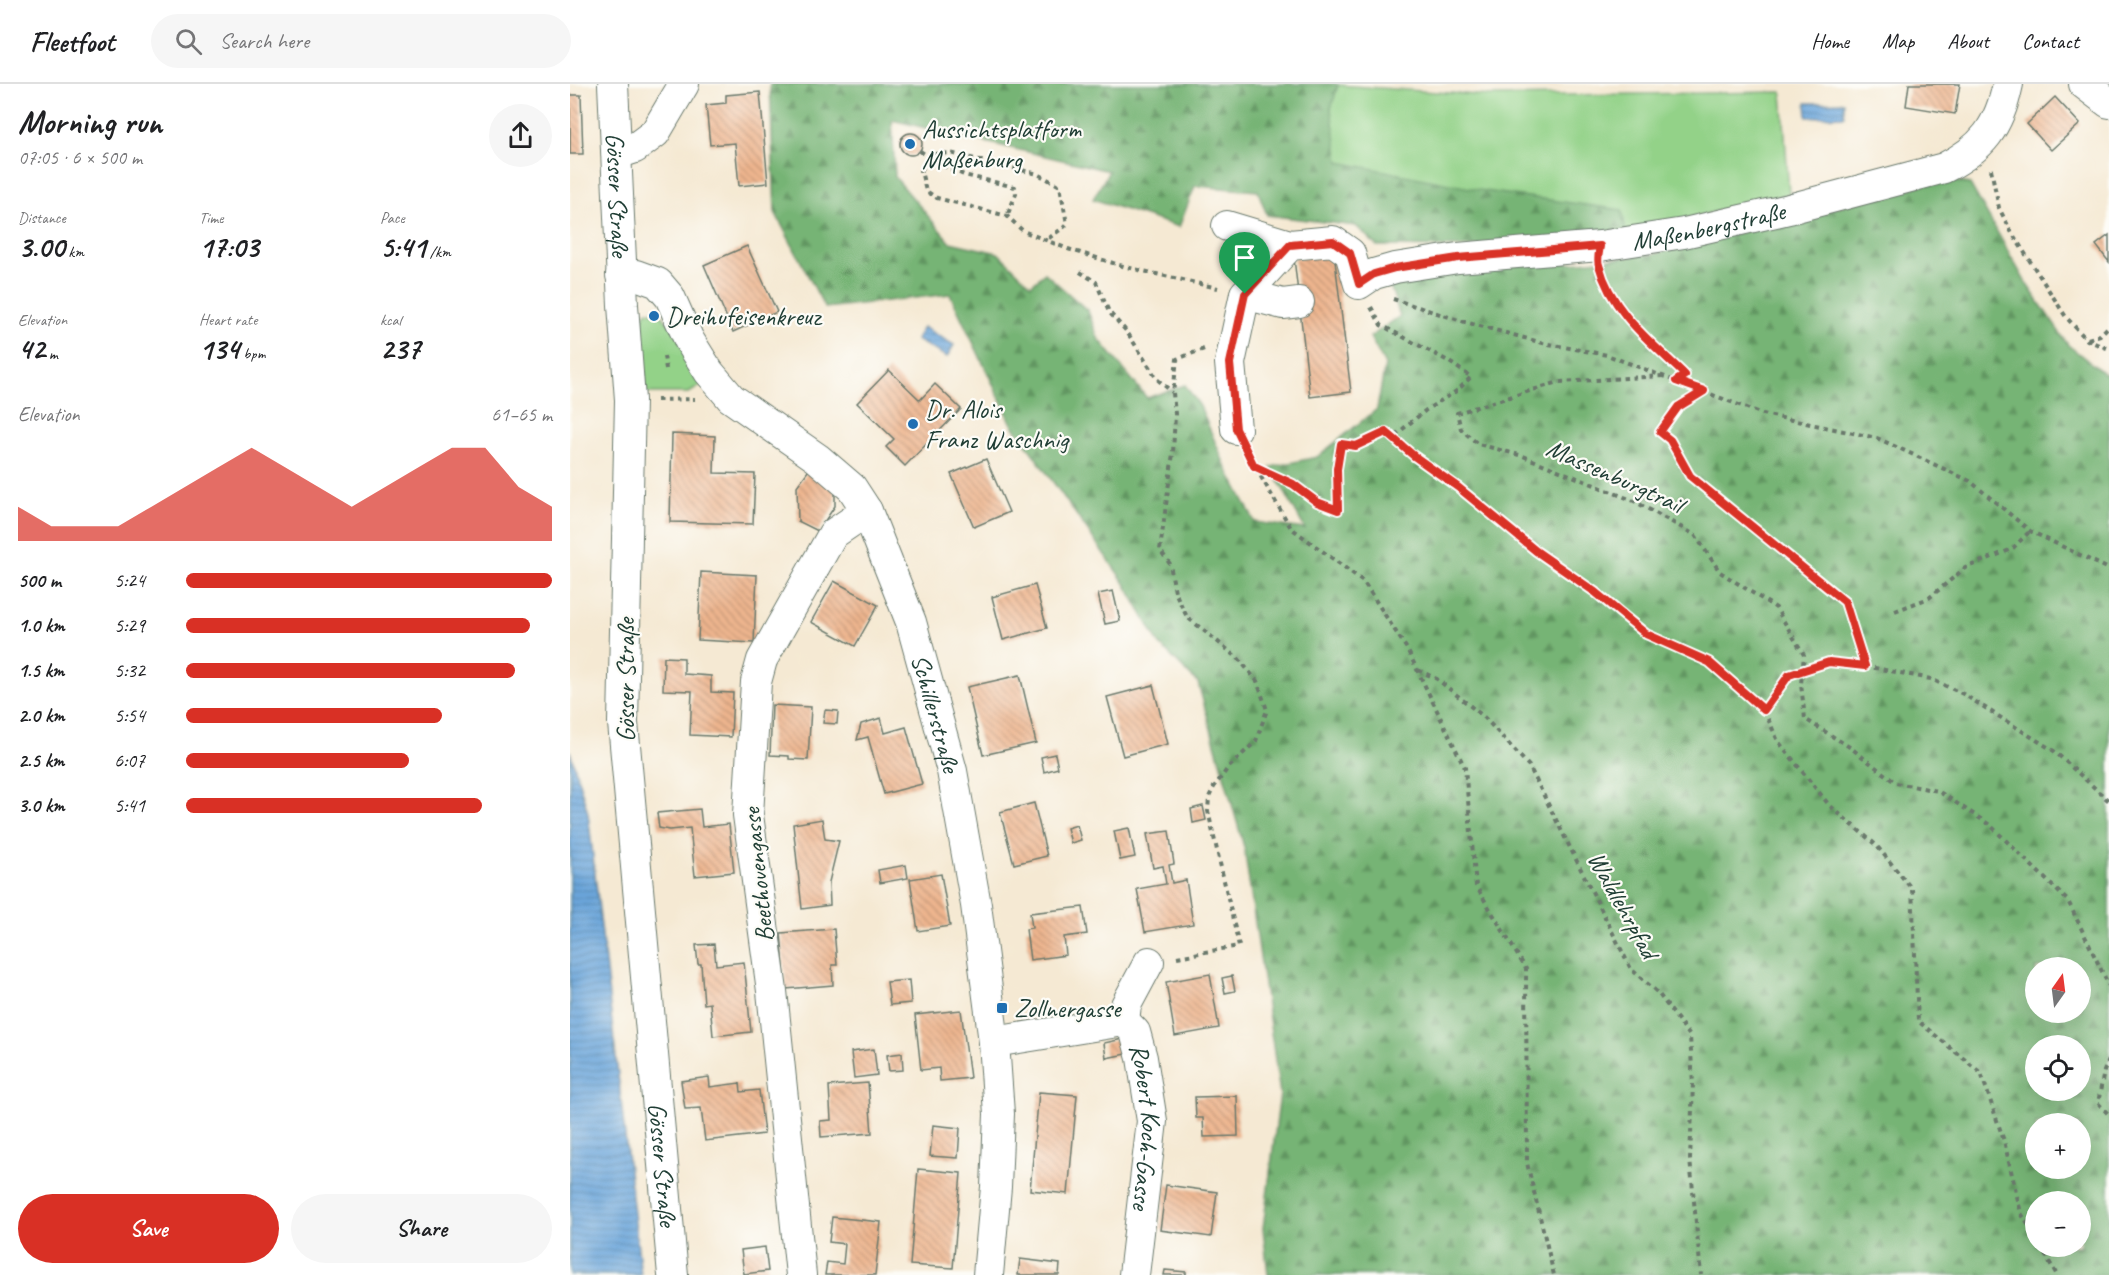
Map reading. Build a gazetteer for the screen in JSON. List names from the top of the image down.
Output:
{
  "streets": {
    "street": [
      "Gösser Straße",
      "Maßenbergstraße",
      "Schillerstraße",
      "Beethovengasse",
      "Robert Koch-Gasse"
    ],
    "path": ["Massenburgtrail", "Waldlehrpfad"]
  },
  "crossings": [
    ["Gösser Straße", "Schillerstraße"],
    ["Schillerstraße", "Beethovengasse"]
  ],
  "places": {
    "other": ["Aussichtsplatform Maßenburg", "Dreihufeisenkreuz", "Dr. Alois Franz Waschnig"],
    "transit": ["Zollnergasse"]
  },
  "north": "top",
  "page": {
    "header": "Fleetfoot",
    "search": "Search here",
    "nav": [
      "Home",
      "Map",
      "About",
      "Contact"
    ],
    "heading": ["Morning run", "07:05 · 6 × 500 m"],
    "stats": [
      ["Distance", "3.00 km"],
      ["Time", "17:03"],
      ["Pace", "5:41 /km"],
      ["Elevation", "42 m"],
      ["Heart rate", "134 bpm"],
      ["kcal", "237"]
    ],
    "chart": ["Elevation", "61–65 m"],
    "list": [
      {
        "name": "500 m",
        "note": "5:24"
      },
      {
        "name": "1.0 km",
        "note": "5:29"
      },
      {
        "name": "1.5 km",
        "note": "5:32"
      },
      {
        "name": "2.0 km",
        "note": "5:54"
      },
      {
        "name": "2.5 km",
        "note": "6:07"
      },
      {
        "name": "3.0 km",
        "note": "5:41"
      }
    ],
    "map_buttons": ["+", "−"],
    "buttons": ["Save", "Share"]
  }
}
